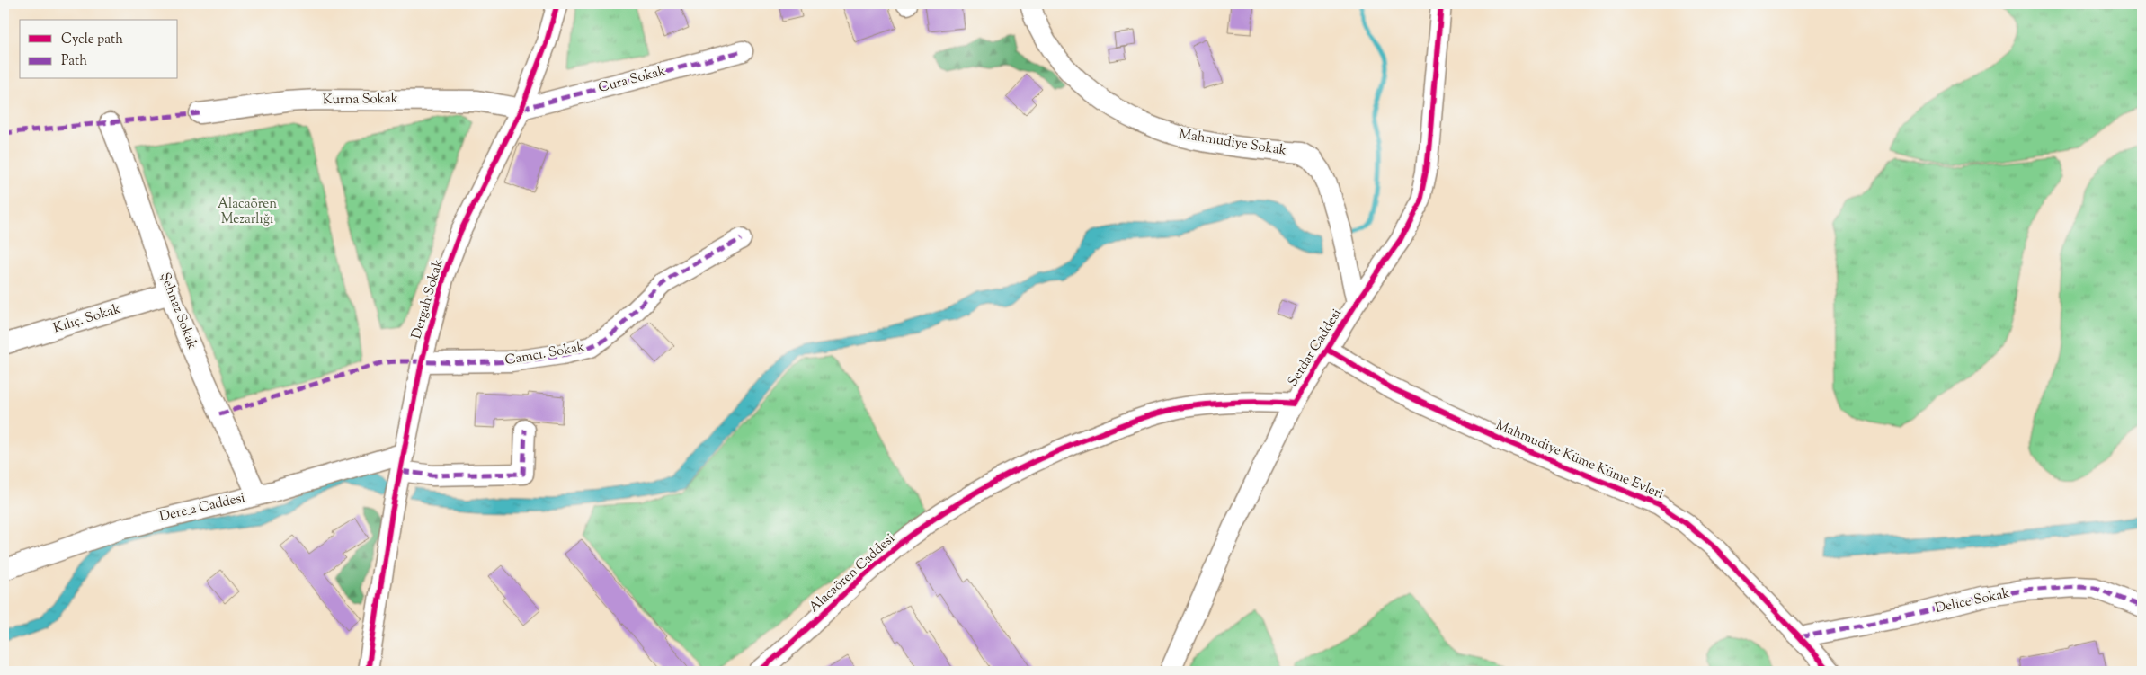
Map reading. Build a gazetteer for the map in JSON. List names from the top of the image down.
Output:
{
  "streets": {
    "street": [
      "Cura Sokak",
      "Kurna Sokak",
      "Mahmudiye Sokak",
      "Dergah Sokak",
      "Şehnaz Sokak",
      "Kılıç. Sokak",
      "Serdar Caddesi",
      "Camcı. Sokak",
      "Mahmudiye Küme Küme Evleri",
      "Dere_2 Caddesi",
      "Alacaören Caddesi",
      "Delice Sokak"
    ]
  },
  "crossings": [
    ["Cura Sokak", "Kurna Sokak"],
    ["Cura Sokak", "Dergah Sokak"],
    ["Kurna Sokak", "Dergah Sokak"],
    ["Mahmudiye Sokak", "Serdar Caddesi"],
    ["Dergah Sokak", "Camcı. Sokak"],
    ["Dergah Sokak", "Dere_2 Caddesi"],
    ["Şehnaz Sokak", "Kılıç. Sokak"],
    ["Şehnaz Sokak", "Dere_2 Caddesi"],
    ["Serdar Caddesi", "Mahmudiye Küme Küme Evleri"],
    ["Serdar Caddesi", "Alacaören Caddesi"],
    ["Mahmudiye Küme Küme Evleri", "Delice Sokak"]
  ],
  "parks": ["Alacaören Mezarlığı"],
  "legend": ["Cycle path", "Path"]
}
